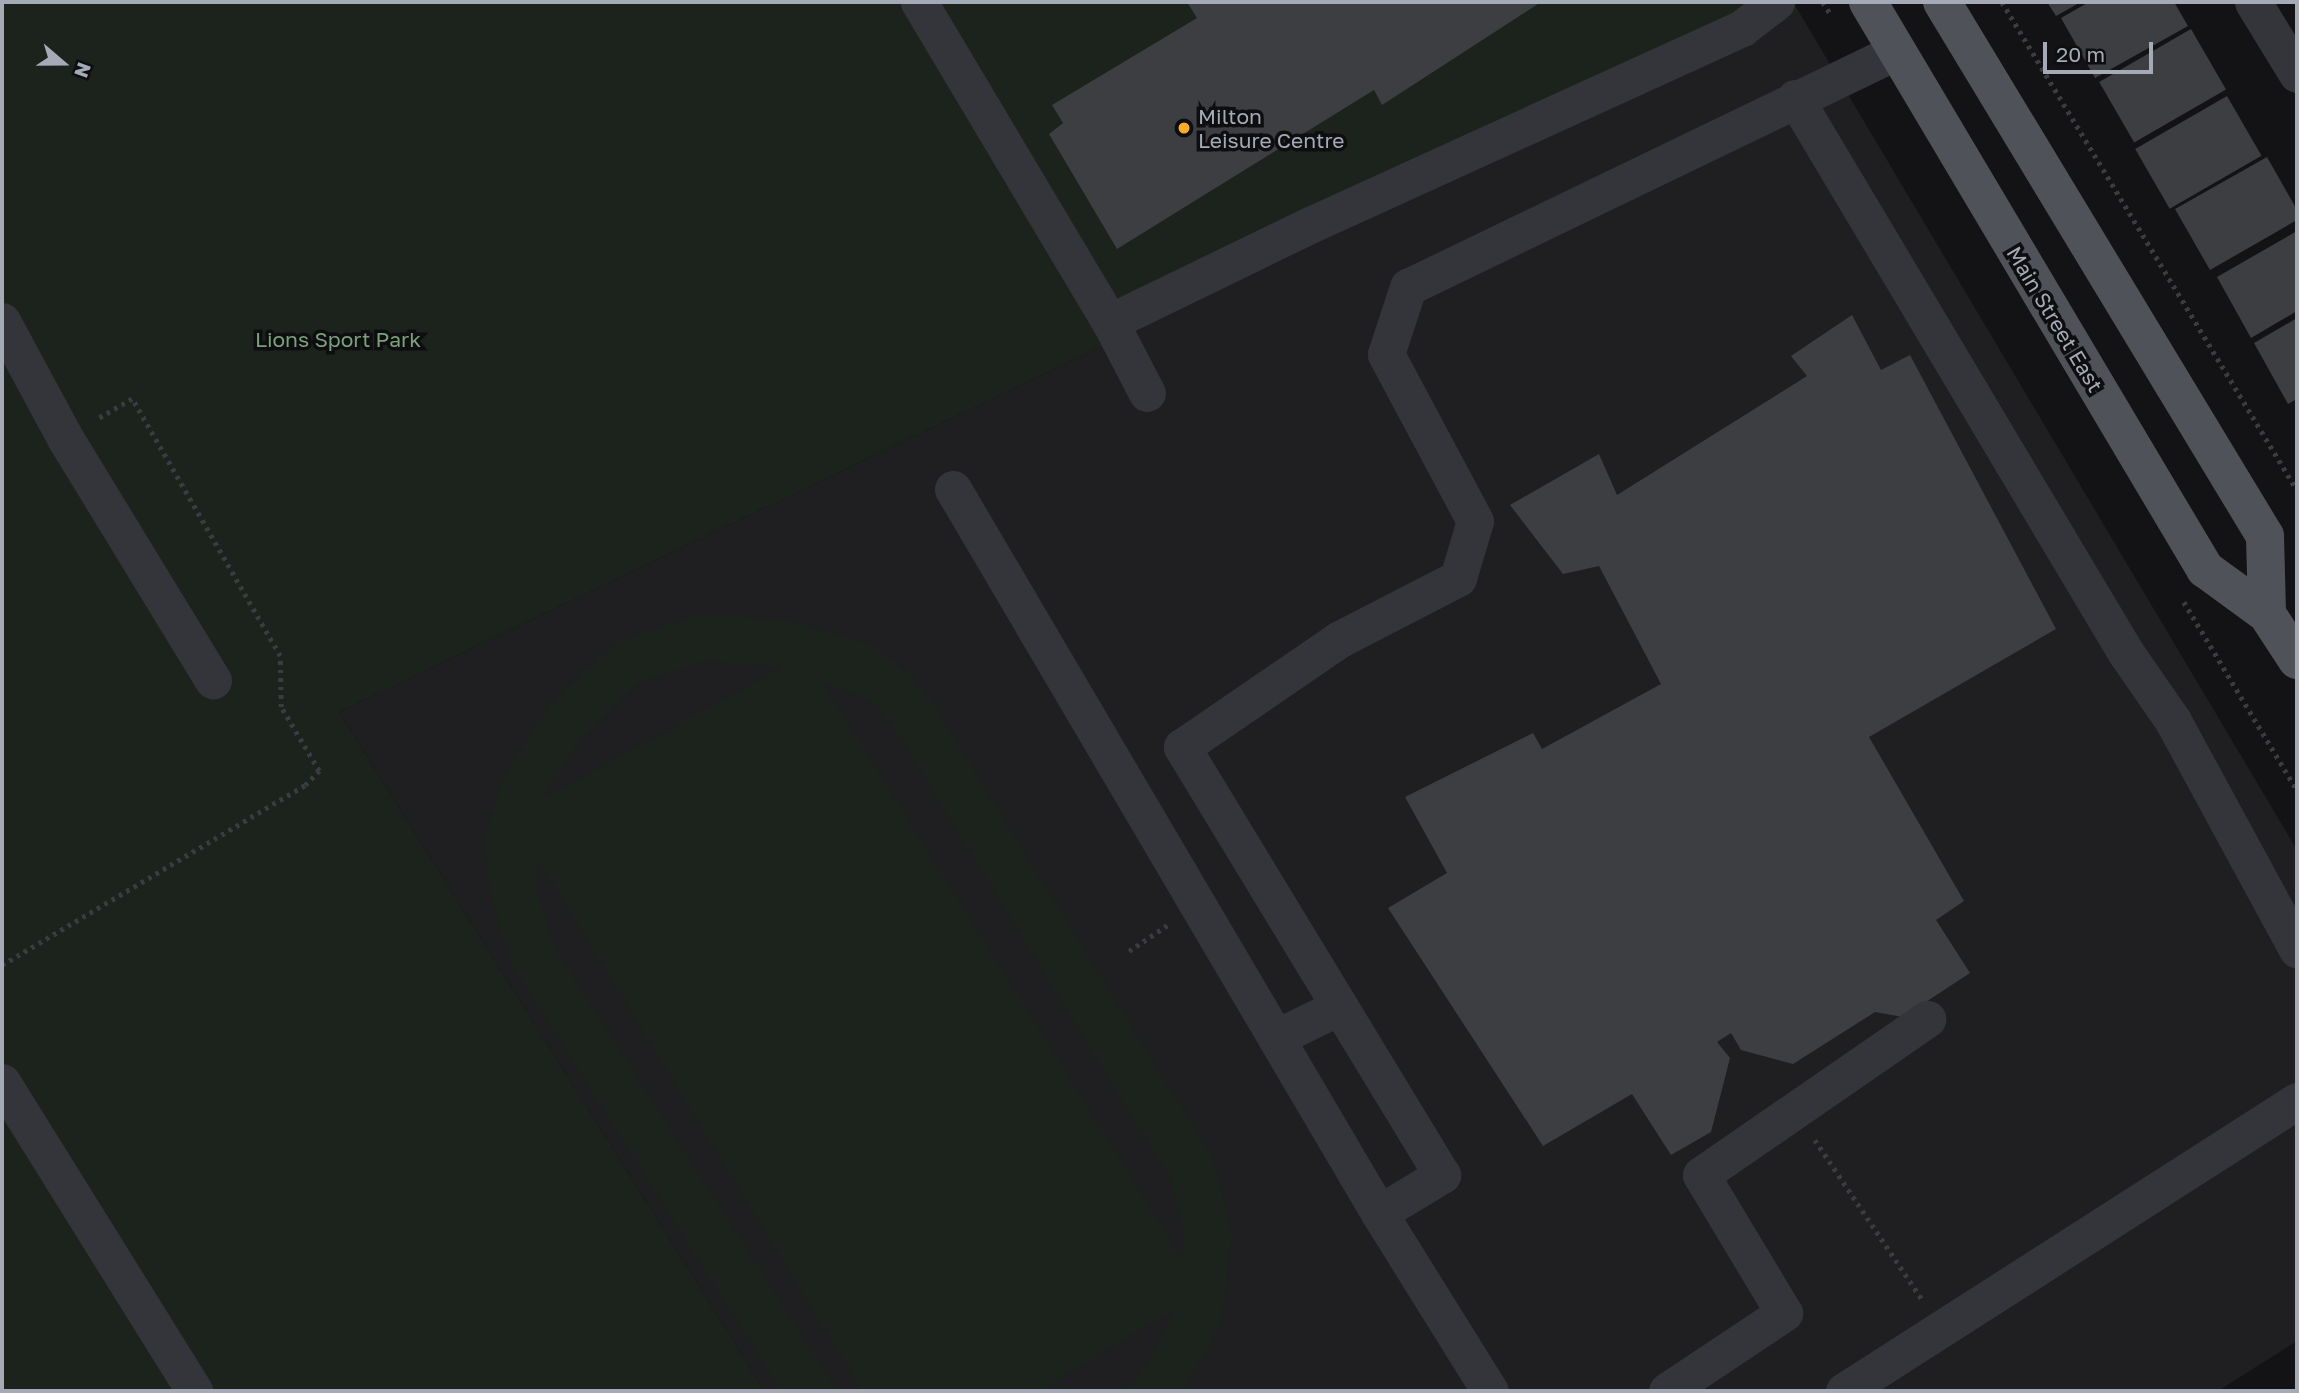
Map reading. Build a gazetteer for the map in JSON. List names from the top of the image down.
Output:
{
  "streets": {
    "main road": ["Main Street East"]
  },
  "parks": ["Lions Sport Park"],
  "places": ["Milton Leisure Centre"],
  "scale_bar": "20 m",
  "north": "right"
}
